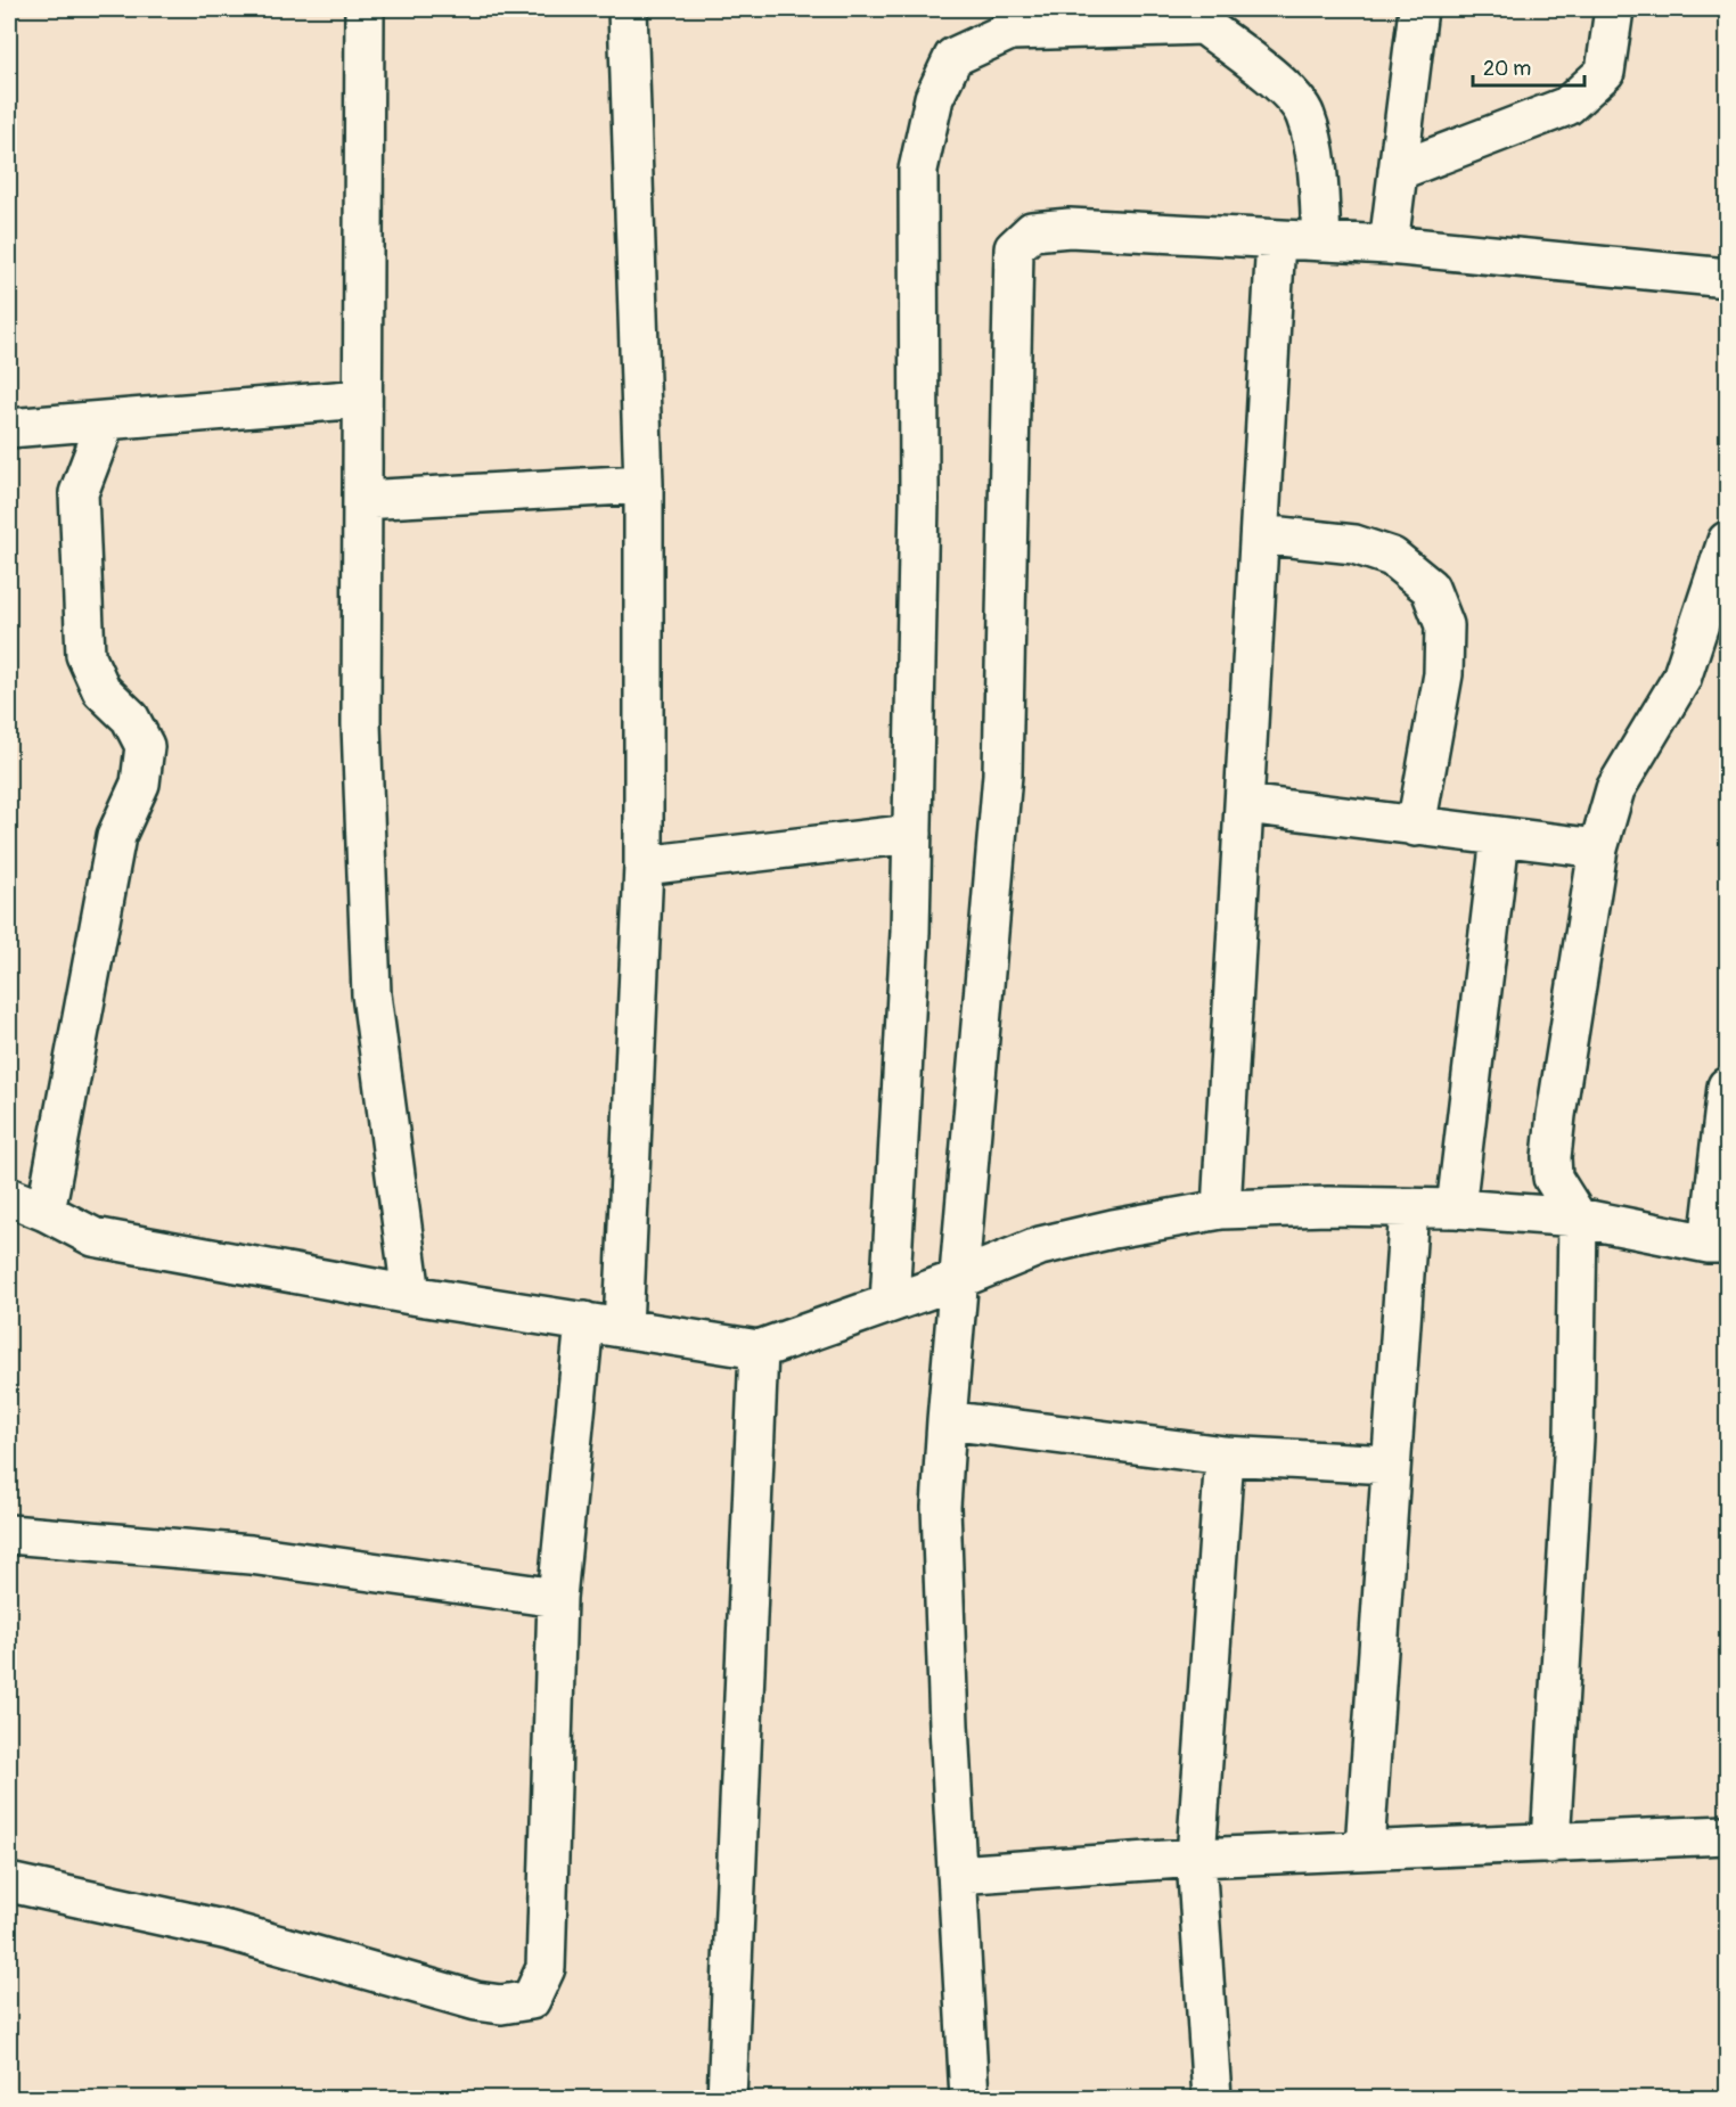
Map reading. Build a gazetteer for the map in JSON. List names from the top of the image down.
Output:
{
  "scale_bar": "20 m"
}
